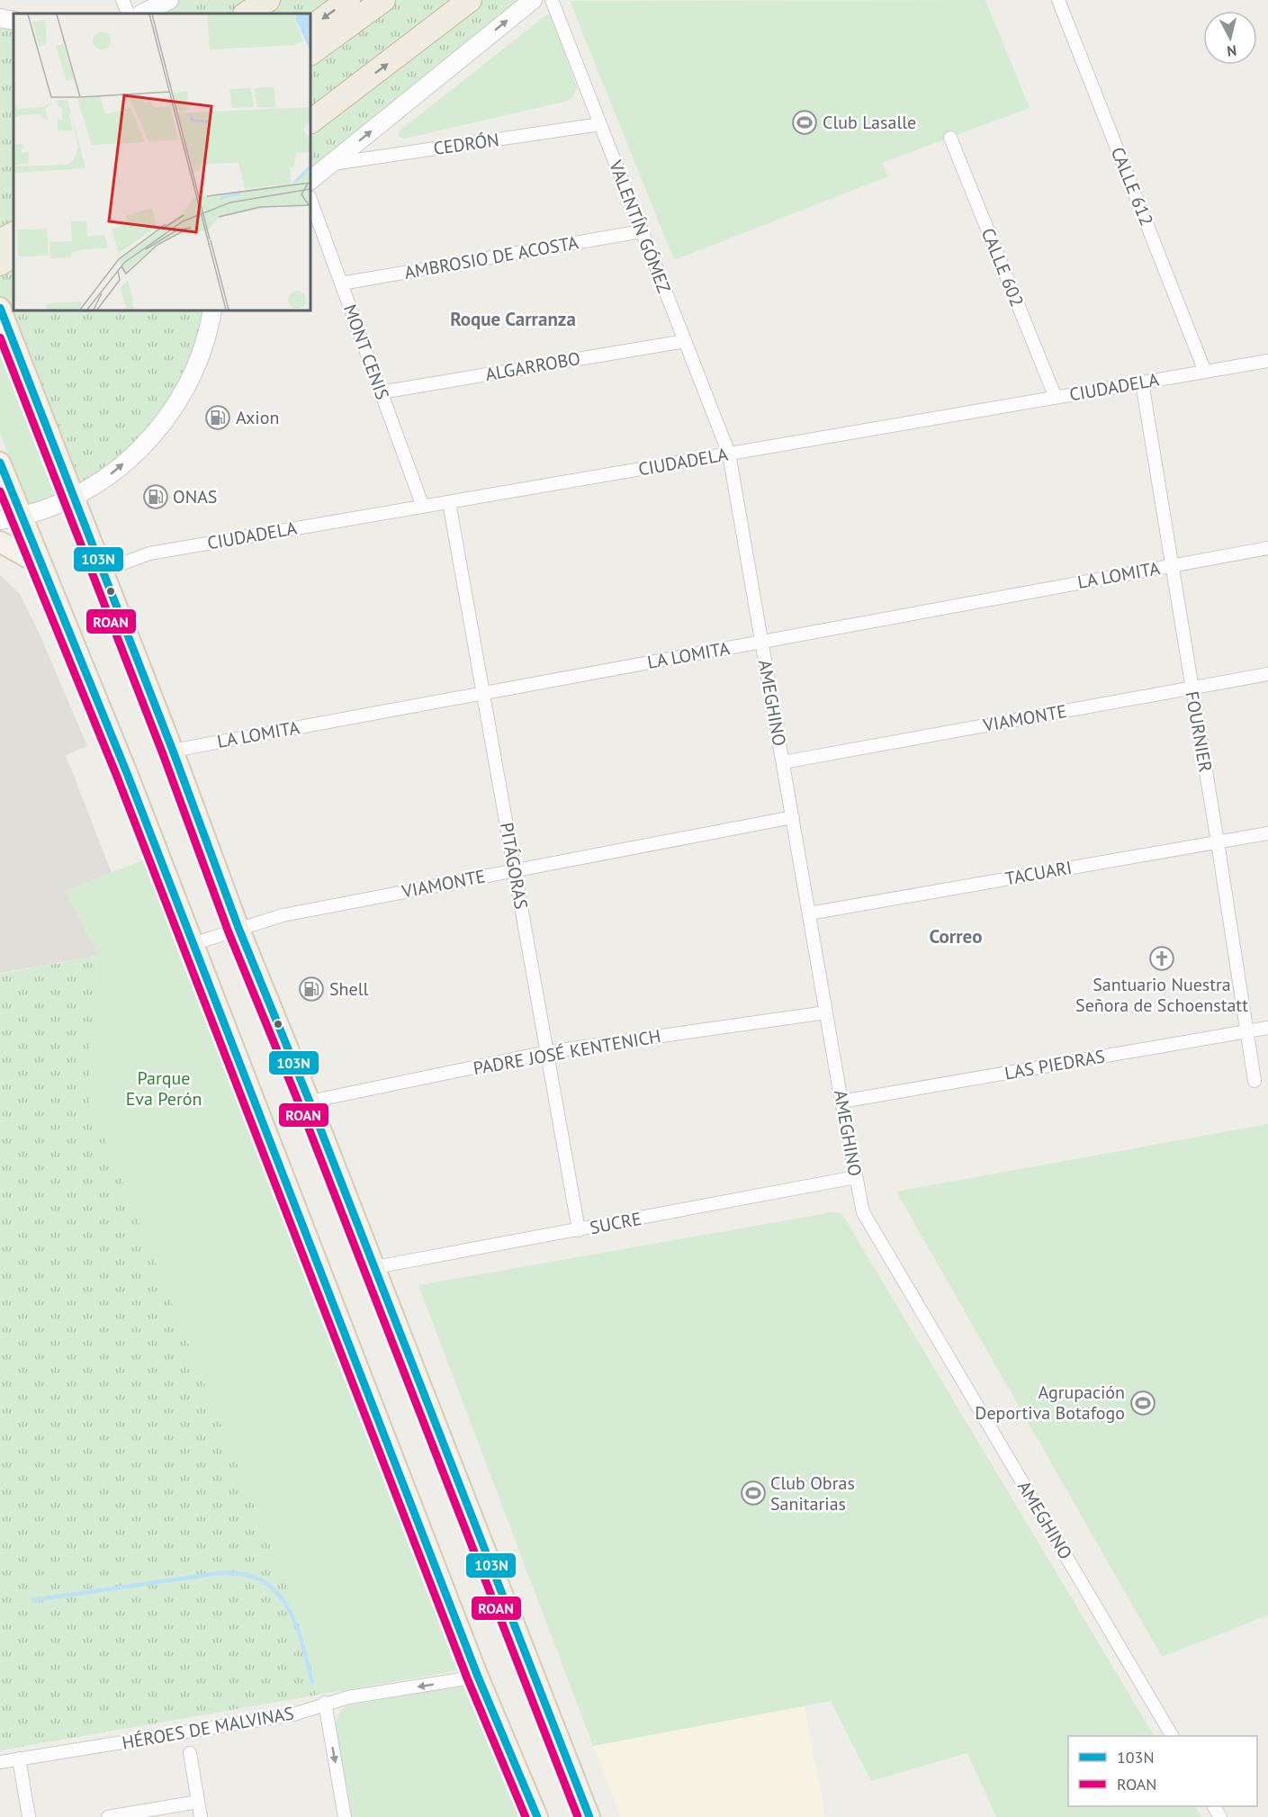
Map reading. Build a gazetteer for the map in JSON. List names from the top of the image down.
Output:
{
  "streets": {
    "street": [
      "CEDRÓN",
      "CALLE 612",
      "VALENTÍN GÓMEZ",
      "AMBROSIO DE ACOSTA",
      "CALLE 602",
      "MONT CENIS",
      "ALGARROBO",
      "CIUDADELA",
      "LA LOMITA",
      "AMEGHINO",
      "VIAMONTE",
      "FOURNIER",
      "PITÁGORAS",
      "TACUARI",
      "PADRE JOSÉ KENTENICH",
      "LAS PIEDRAS",
      "SUCRE",
      "HÉROES DE MALVINAS"
    ]
  },
  "crossings": [
    ["CEDRÓN", "VALENTÍN GÓMEZ"],
    ["CALLE 612", "CIUDADELA"],
    ["VALENTÍN GÓMEZ", "AMBROSIO DE ACOSTA"],
    ["VALENTÍN GÓMEZ", "ALGARROBO"],
    ["VALENTÍN GÓMEZ", "CIUDADELA"],
    ["VALENTÍN GÓMEZ", "AMEGHINO"],
    ["AMBROSIO DE ACOSTA", "MONT CENIS"],
    ["CALLE 602", "CIUDADELA"],
    ["MONT CENIS", "ALGARROBO"],
    ["MONT CENIS", "CIUDADELA"],
    ["CIUDADELA", "AMEGHINO"],
    ["CIUDADELA", "FOURNIER"],
    ["CIUDADELA", "PITÁGORAS"],
    ["LA LOMITA", "AMEGHINO"],
    ["LA LOMITA", "FOURNIER"],
    ["LA LOMITA", "PITÁGORAS"],
    ["AMEGHINO", "VIAMONTE"],
    ["AMEGHINO", "TACUARI"],
    ["AMEGHINO", "PADRE JOSÉ KENTENICH"],
    ["AMEGHINO", "LAS PIEDRAS"],
    ["AMEGHINO", "SUCRE"],
    ["VIAMONTE", "FOURNIER"],
    ["VIAMONTE", "PITÁGORAS"],
    ["FOURNIER", "TACUARI"],
    ["FOURNIER", "LAS PIEDRAS"],
    ["PITÁGORAS", "PADRE JOSÉ KENTENICH"],
    ["PITÁGORAS", "SUCRE"]
  ],
  "districts": ["Roque Carranza", "Correo"],
  "parks": ["Parque Eva Perón"],
  "places": {
    "sports": ["Club Lasalle", "Agrupación Deportiva Botafogo", "Club Obras Sanitarias"],
    "fuel station": ["Axion", "ONAS", "Shell"],
    "church": ["Santuario Nuestra Señora de Schoenstatt"]
  },
  "lines": ["transit line 103N", "transit line ROAN"],
  "legend": ["103N", "ROAN"],
  "north": "bottom"
}
